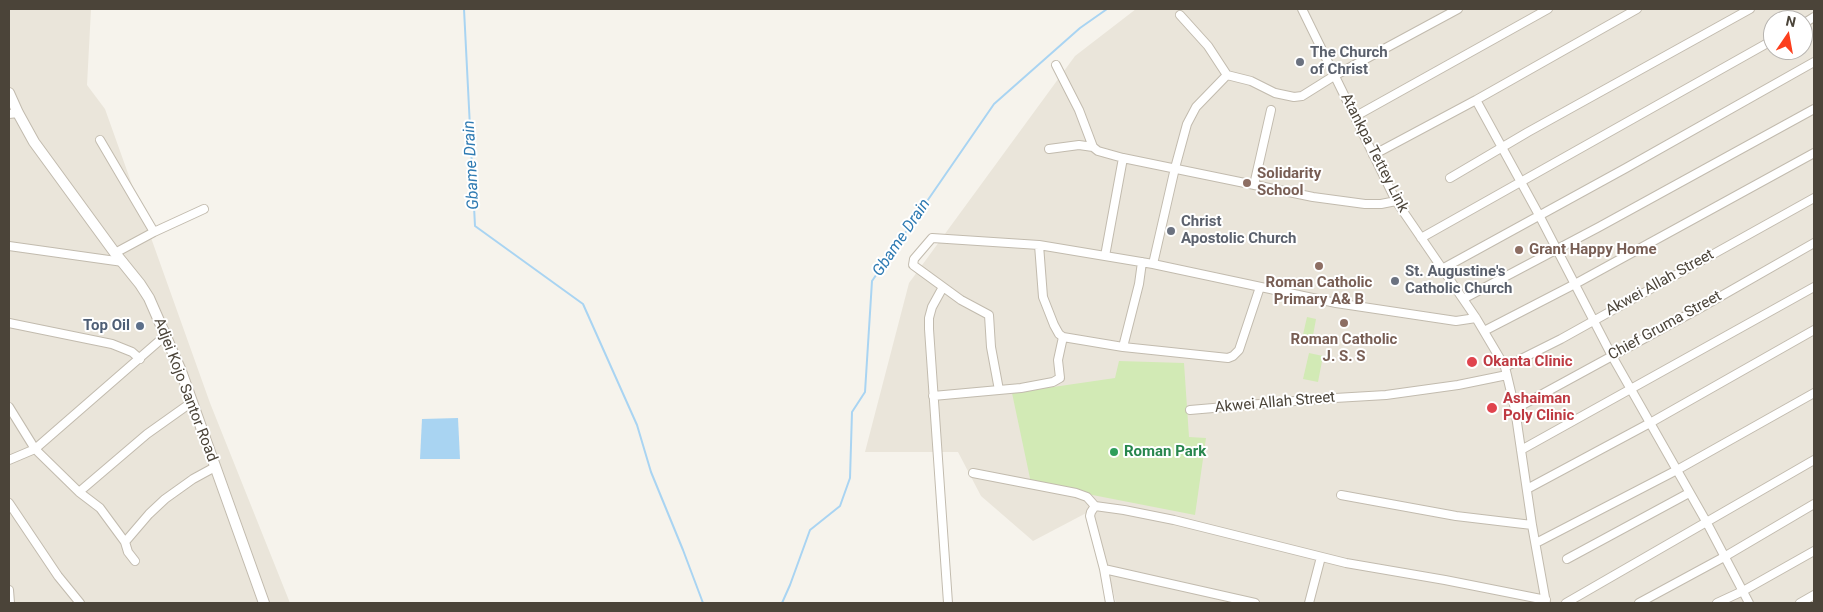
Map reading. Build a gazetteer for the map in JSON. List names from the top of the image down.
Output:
{
  "streets": {
    "street": [
      "Atankpa Tettey Link",
      "Akwei Allah Street",
      "Chief Gruma Street",
      "Adjei Kojo Santor Road"
    ]
  },
  "crossings": [
    ["Atankpa Tettey Link", "Akwei Allah Street"],
    ["Atankpa Tettey Link", "Chief Gruma Street"]
  ],
  "water": ["Gbame Drain"],
  "places": [
    "The Church of Christ",
    "Solidarity School",
    "Christ Apostolic Church",
    "Grant Happy Home",
    "Roman Catholic Primary A& B",
    "St. Augustine's Catholic Church",
    "Roman Catholic J. S. S",
    "Top Oil",
    "Okanta Clinic",
    "Ashaiman Poly Clinic",
    "Roman Park"
  ],
  "north": "top"
}
